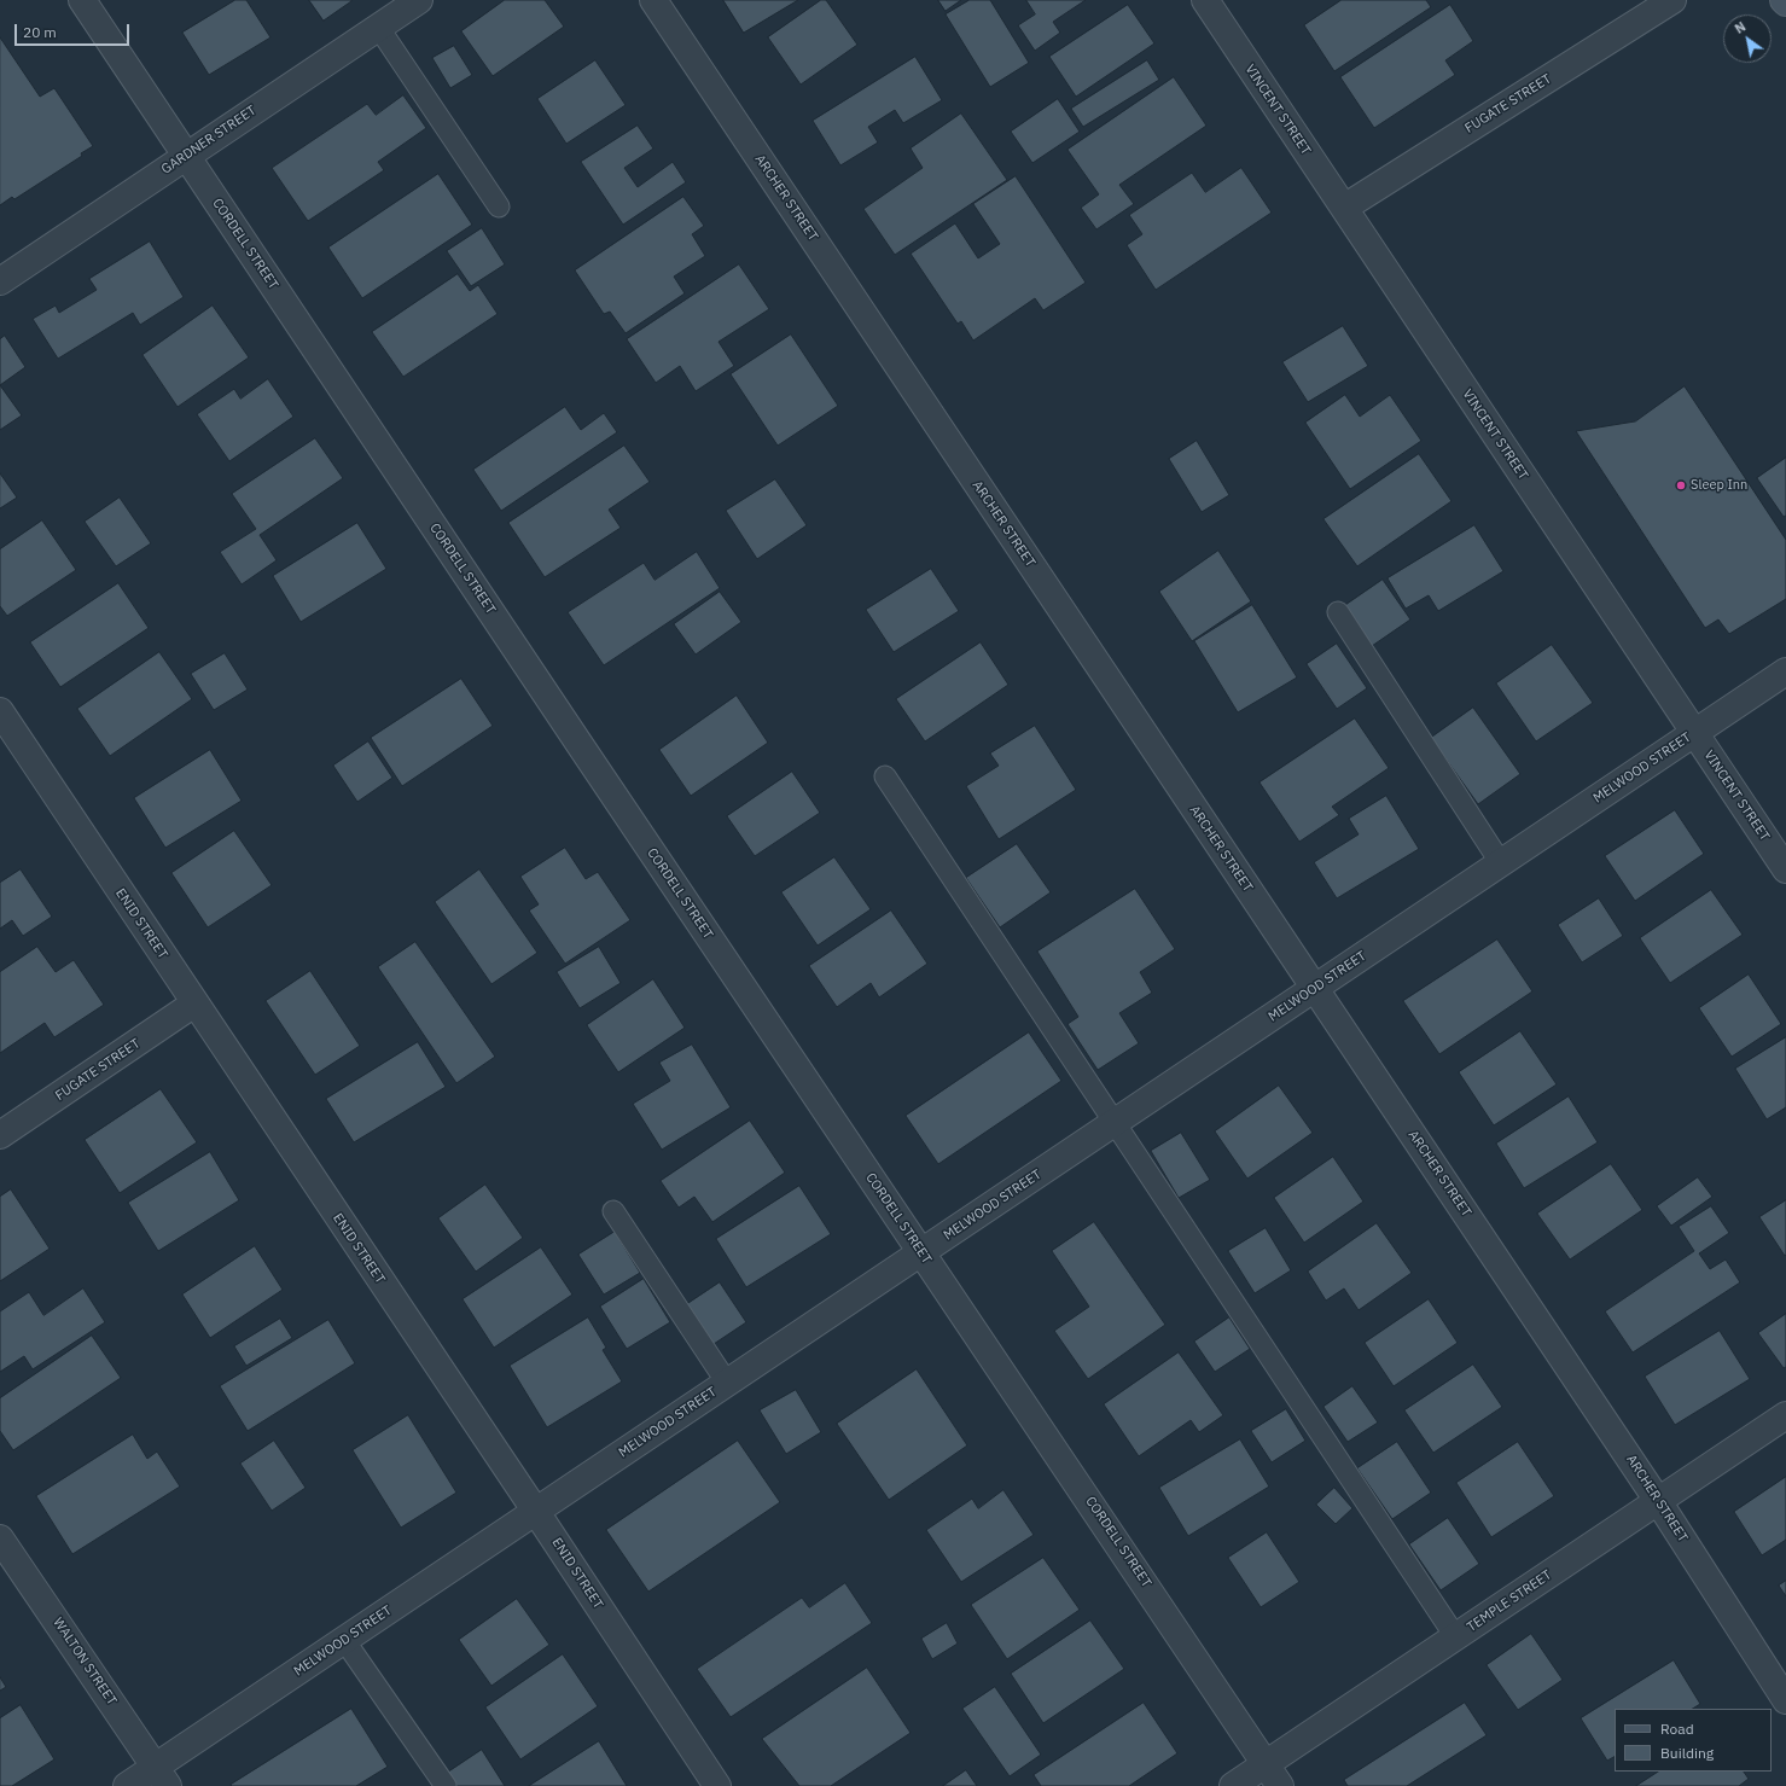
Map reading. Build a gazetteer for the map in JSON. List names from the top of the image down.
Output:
{
  "streets": {
    "street": [
      "FUGATE STREET",
      "VINCENT STREET",
      "GARDNER STREET",
      "ARCHER STREET",
      "CORDELL STREET",
      "MELWOOD STREET",
      "ENID STREET",
      "TEMPLE STREET",
      "WALTON STREET"
    ]
  },
  "crossings": [
    ["FUGATE STREET", "VINCENT STREET"],
    ["FUGATE STREET", "ENID STREET"],
    ["VINCENT STREET", "MELWOOD STREET"],
    ["GARDNER STREET", "CORDELL STREET"],
    ["ARCHER STREET", "MELWOOD STREET"],
    ["ARCHER STREET", "TEMPLE STREET"],
    ["CORDELL STREET", "MELWOOD STREET"],
    ["CORDELL STREET", "TEMPLE STREET"],
    ["MELWOOD STREET", "ENID STREET"],
    ["MELWOOD STREET", "WALTON STREET"]
  ],
  "places": ["Sleep Inn"],
  "legend": ["Road", "Building"],
  "scale_bar": "20 m",
  "north": "top left"
}
